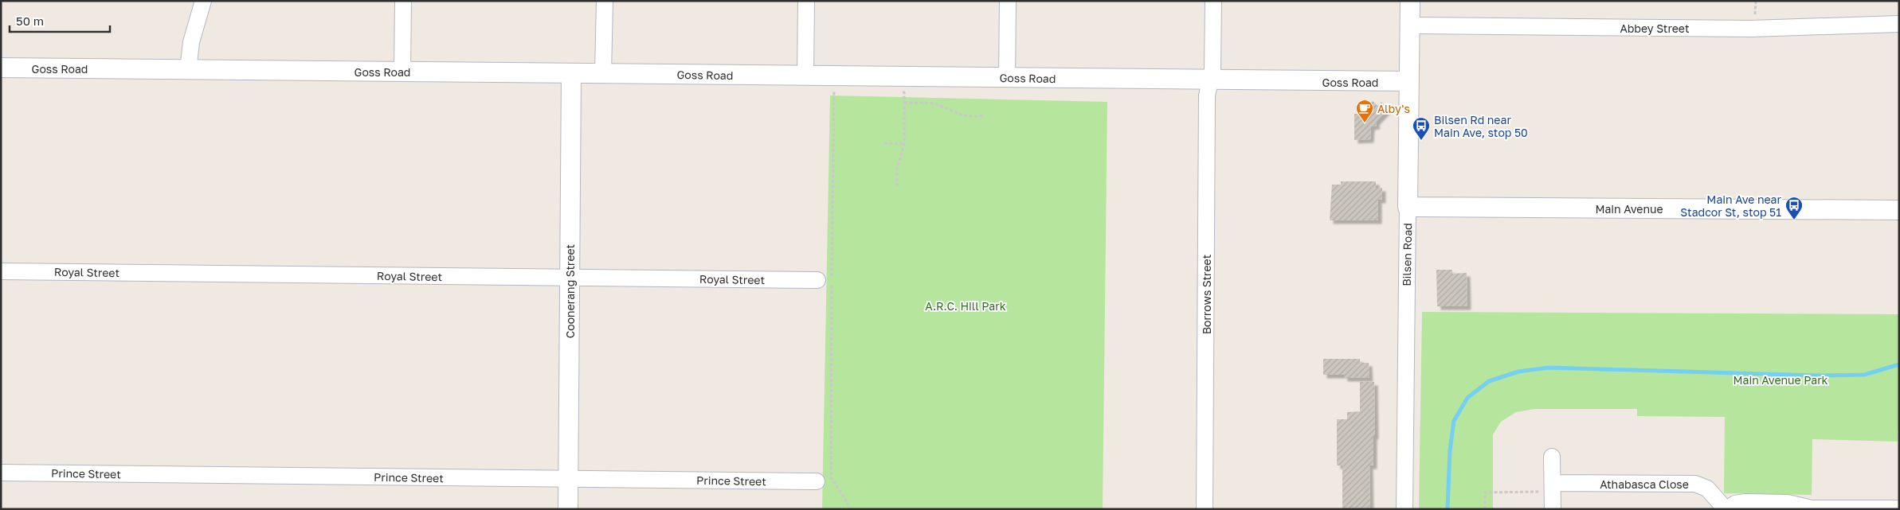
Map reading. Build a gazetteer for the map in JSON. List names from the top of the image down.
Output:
{
  "streets": {
    "street": [
      "Abbey Street",
      "Goss Road",
      "Main Avenue",
      "Bilsen Road",
      "Royal Street",
      "Coonerang Street",
      "Borrows Street",
      "Prince Street",
      "Athabasca Close"
    ]
  },
  "crossings": [
    ["Abbey Street", "Bilsen Road"],
    ["Goss Road", "Bilsen Road"],
    ["Goss Road", "Coonerang Street"],
    ["Goss Road", "Borrows Street"],
    ["Main Avenue", "Bilsen Road"],
    ["Royal Street", "Coonerang Street"],
    ["Coonerang Street", "Prince Street"]
  ],
  "parks": ["A.R.C. Hill Park", "Main Avenue Park"],
  "places": {
    "cafe": ["Alby's"],
    "bus stop": ["Bilsen Rd near Main Ave, stop 50", "Main Ave near Stadcor St, stop 51"]
  },
  "scale_bar": "50 m"
}
